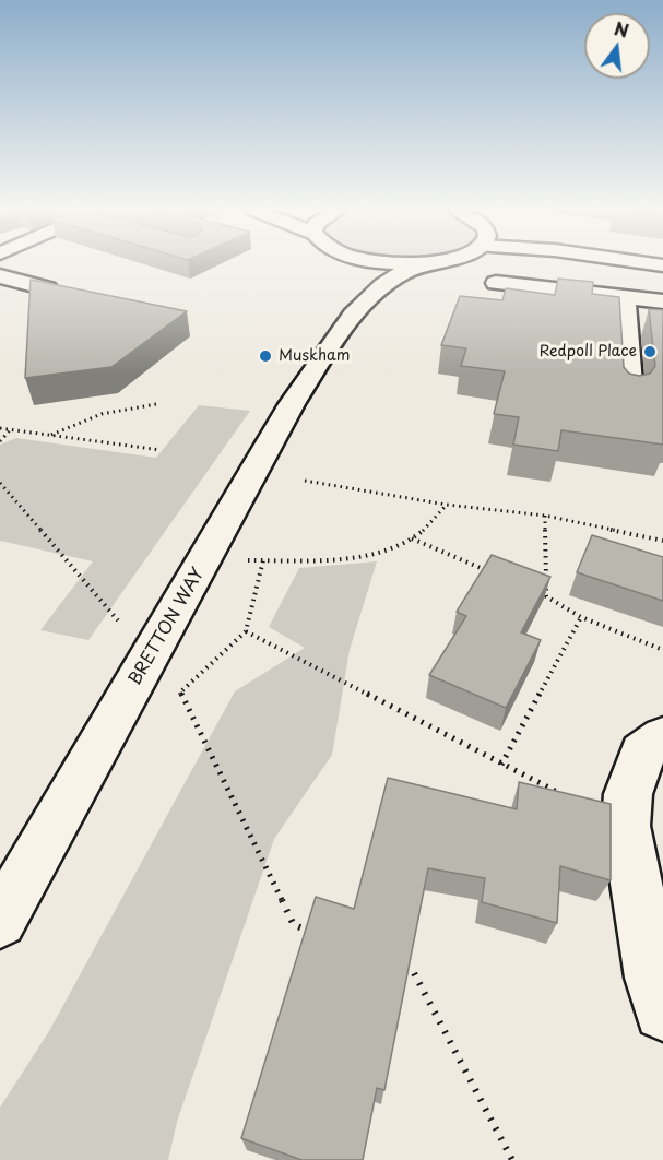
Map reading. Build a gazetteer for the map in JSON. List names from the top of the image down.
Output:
{
  "streets": {
    "street": ["BRETTON WAY"]
  },
  "places": ["Redpoll Place", "Muskham"],
  "north": "top"
}
